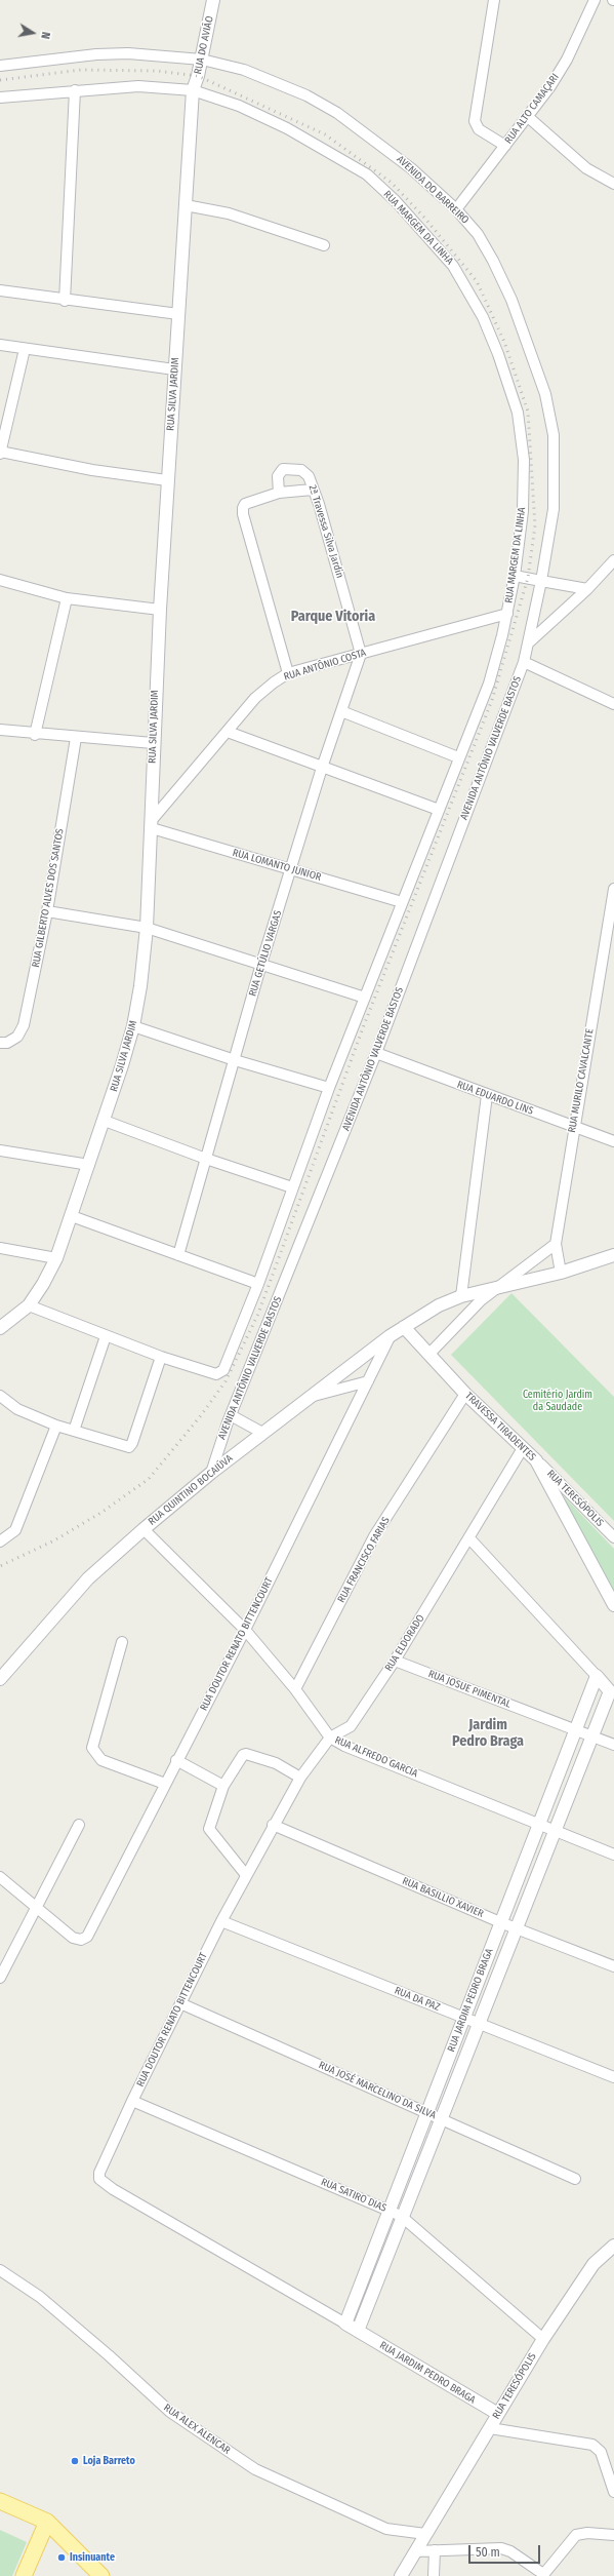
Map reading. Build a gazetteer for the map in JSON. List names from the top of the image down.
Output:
{
  "streets": {
    "street": [
      "RUA DO AVIÃO",
      "RUA ALTO CAMAÇARI",
      "AVENIDA DO BARREIRO",
      "RUA MARGEM DA LINHA",
      "RUA SILVA JARDIM",
      "2ª Travessa Silva Jardin",
      "RUA ANTÔNIO COSTA",
      "AVENIDA ANTÔNIO VALVERDE BASTOS",
      "RUA LOMANTO JUNIOR",
      "RUA GILBERTO ALVES DOS SANTOS",
      "RUA GETÚLIO VARGAS",
      "RUA MURILO CAVALCANTE",
      "RUA EDUARDO LINS",
      "TRAVESSA TIRADENTES",
      "RUA QUINTINO BOCAIÚVA",
      "RUA TERESÓPOLIS",
      "RUA FRANCISCO FARIAS",
      "RUA ELDORADO",
      "RUA DOUTOR RENATO BITTENCOURT",
      "RUA JOSUE PIMENTAL",
      "RUA ALFREDO GARCIA",
      "RUA BASILLIO XAVIER",
      "RUA DA PAZ",
      "RUA JARDIM PEDRO BRAGA",
      "RUA JOSÉ MARCELINO DA SILVA",
      "RUA SATIRO DIAS",
      "RUA ALEX ALENCAR"
    ]
  },
  "crossings": [
    ["RUA DO AVIÃO", "AVENIDA DO BARREIRO"],
    ["RUA DO AVIÃO", "RUA MARGEM DA LINHA"],
    ["RUA DO AVIÃO", "RUA SILVA JARDIM"],
    ["RUA ALTO CAMAÇARI", "AVENIDA DO BARREIRO"],
    ["AVENIDA DO BARREIRO", "AVENIDA ANTÔNIO VALVERDE BASTOS"],
    ["RUA MARGEM DA LINHA", "RUA SILVA JARDIM"],
    ["RUA MARGEM DA LINHA", "RUA ANTÔNIO COSTA"],
    ["RUA SILVA JARDIM", "RUA ANTÔNIO COSTA"],
    ["RUA SILVA JARDIM", "RUA LOMANTO JUNIOR"],
    ["2ª Travessa Silva Jardin", "RUA ANTÔNIO COSTA"],
    ["2ª Travessa Silva Jardin", "RUA GETÚLIO VARGAS"],
    ["RUA ANTÔNIO COSTA", "RUA LOMANTO JUNIOR"],
    ["RUA ANTÔNIO COSTA", "RUA GETÚLIO VARGAS"],
    ["AVENIDA ANTÔNIO VALVERDE BASTOS", "RUA EDUARDO LINS"],
    ["AVENIDA ANTÔNIO VALVERDE BASTOS", "RUA QUINTINO BOCAIÚVA"],
    ["RUA LOMANTO JUNIOR", "RUA GETÚLIO VARGAS"],
    ["RUA MURILO CAVALCANTE", "RUA EDUARDO LINS"],
    ["RUA MURILO CAVALCANTE", "RUA QUINTINO BOCAIÚVA"],
    ["TRAVESSA TIRADENTES", "RUA QUINTINO BOCAIÚVA"],
    ["TRAVESSA TIRADENTES", "RUA TERESÓPOLIS"],
    ["TRAVESSA TIRADENTES", "RUA FRANCISCO FARIAS"],
    ["TRAVESSA TIRADENTES", "RUA ELDORADO"],
    ["RUA QUINTINO BOCAIÚVA", "RUA DOUTOR RENATO BITTENCOURT"],
    ["RUA QUINTINO BOCAIÚVA", "RUA ALFREDO GARCIA"],
    ["RUA TERESÓPOLIS", "RUA JARDIM PEDRO BRAGA"],
    ["RUA TERESÓPOLIS", "RUA SATIRO DIAS"],
    ["RUA TERESÓPOLIS", "RUA ALEX ALENCAR"],
    ["RUA FRANCISCO FARIAS", "RUA ALFREDO GARCIA"],
    ["RUA ELDORADO", "RUA DOUTOR RENATO BITTENCOURT"],
    ["RUA ELDORADO", "RUA JOSUE PIMENTAL"],
    ["RUA ELDORADO", "RUA ALFREDO GARCIA"],
    ["RUA DOUTOR RENATO BITTENCOURT", "RUA ALFREDO GARCIA"],
    ["RUA DOUTOR RENATO BITTENCOURT", "RUA BASILLIO XAVIER"],
    ["RUA DOUTOR RENATO BITTENCOURT", "RUA DA PAZ"],
    ["RUA DOUTOR RENATO BITTENCOURT", "RUA JARDIM PEDRO BRAGA"],
    ["RUA DOUTOR RENATO BITTENCOURT", "RUA JOSÉ MARCELINO DA SILVA"],
    ["RUA DOUTOR RENATO BITTENCOURT", "RUA SATIRO DIAS"],
    ["RUA JOSUE PIMENTAL", "RUA JARDIM PEDRO BRAGA"],
    ["RUA ALFREDO GARCIA", "RUA JARDIM PEDRO BRAGA"],
    ["RUA BASILLIO XAVIER", "RUA JARDIM PEDRO BRAGA"],
    ["RUA DA PAZ", "RUA JARDIM PEDRO BRAGA"],
    ["RUA JARDIM PEDRO BRAGA", "RUA JOSÉ MARCELINO DA SILVA"],
    ["RUA JARDIM PEDRO BRAGA", "RUA SATIRO DIAS"]
  ],
  "districts": ["Parque Vitoria", "Jardim Pedro Braga"],
  "parks": ["Cemitério Jardim da Saudade"],
  "places": ["Loja Barreto", "Insinuante"],
  "scale_bar": "50 m",
  "north": "right"
}
